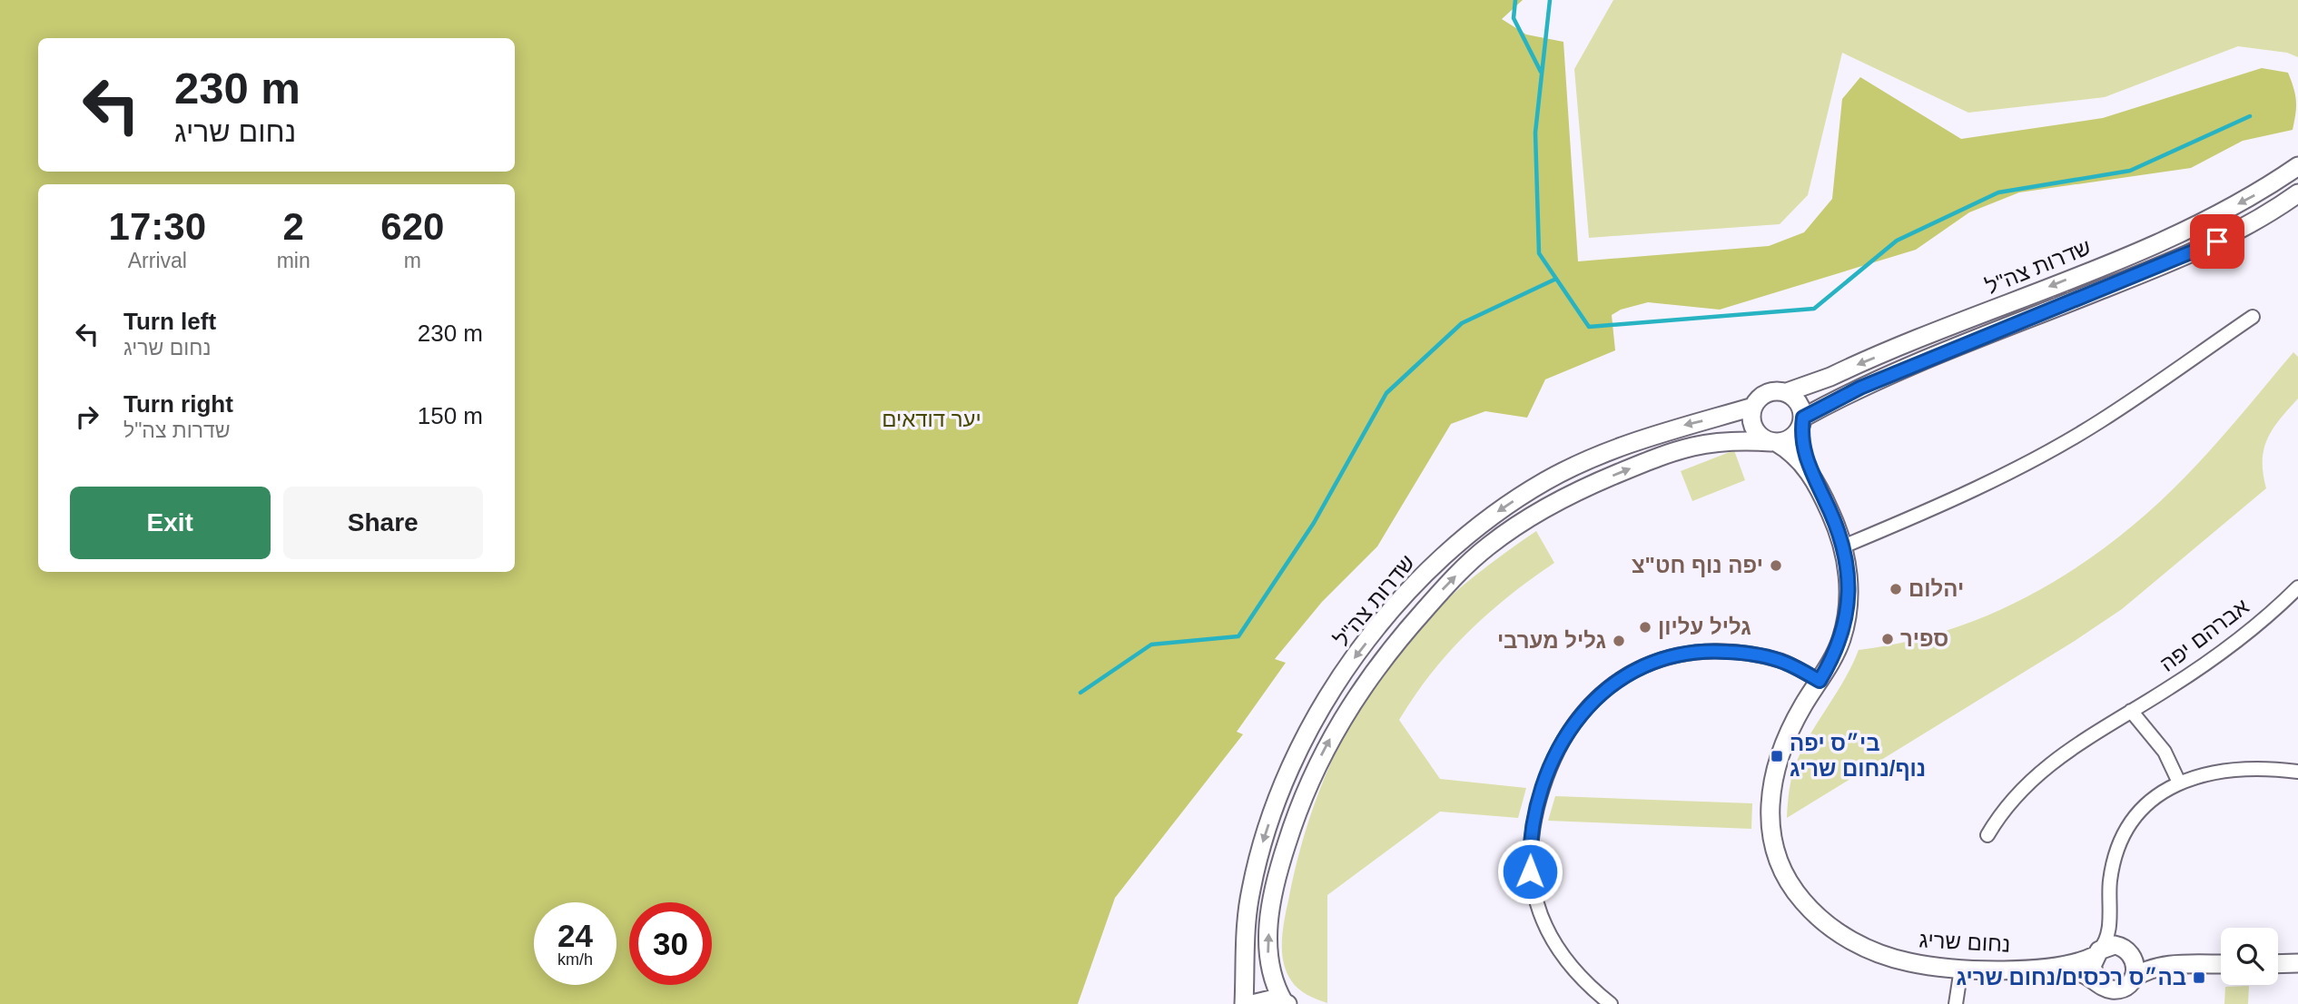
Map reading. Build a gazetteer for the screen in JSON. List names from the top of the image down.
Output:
{
  "streets": {
    "main road": ["שדרות צה\"ל", "נחום שריג"],
    "street": ["אברהם יפה"]
  },
  "crossings": [
    ["שדרות צה\"ל", "נחום שריג"]
  ],
  "parks": ["יער דודאים"],
  "places": {
    "other": [
      "יפה נוף חט\"צ",
      "יהלום",
      "גליל עליון",
      "ספיר",
      "גליל מערבי"
    ],
    "transit": ["בי״ס יפה נוף/נחום שריג", "בה״ס רכסים/נחום שריג"]
  },
  "page": {
    "turn": ["230 m", "נחום שריג"],
    "eta": [
      "17:30",
      "Arrival",
      "2",
      "min",
      "620",
      "m"
    ],
    "list": [
      {
        "name": "Turn left",
        "note": "נחום שריג",
        "value": "230 m"
      },
      {
        "name": "Turn right",
        "note": "שדרות צה\"ל",
        "value": "150 m"
      }
    ],
    "buttons": ["Exit", "Share"],
    "speed": "24 km/h",
    "limit": "30"
  }
}
